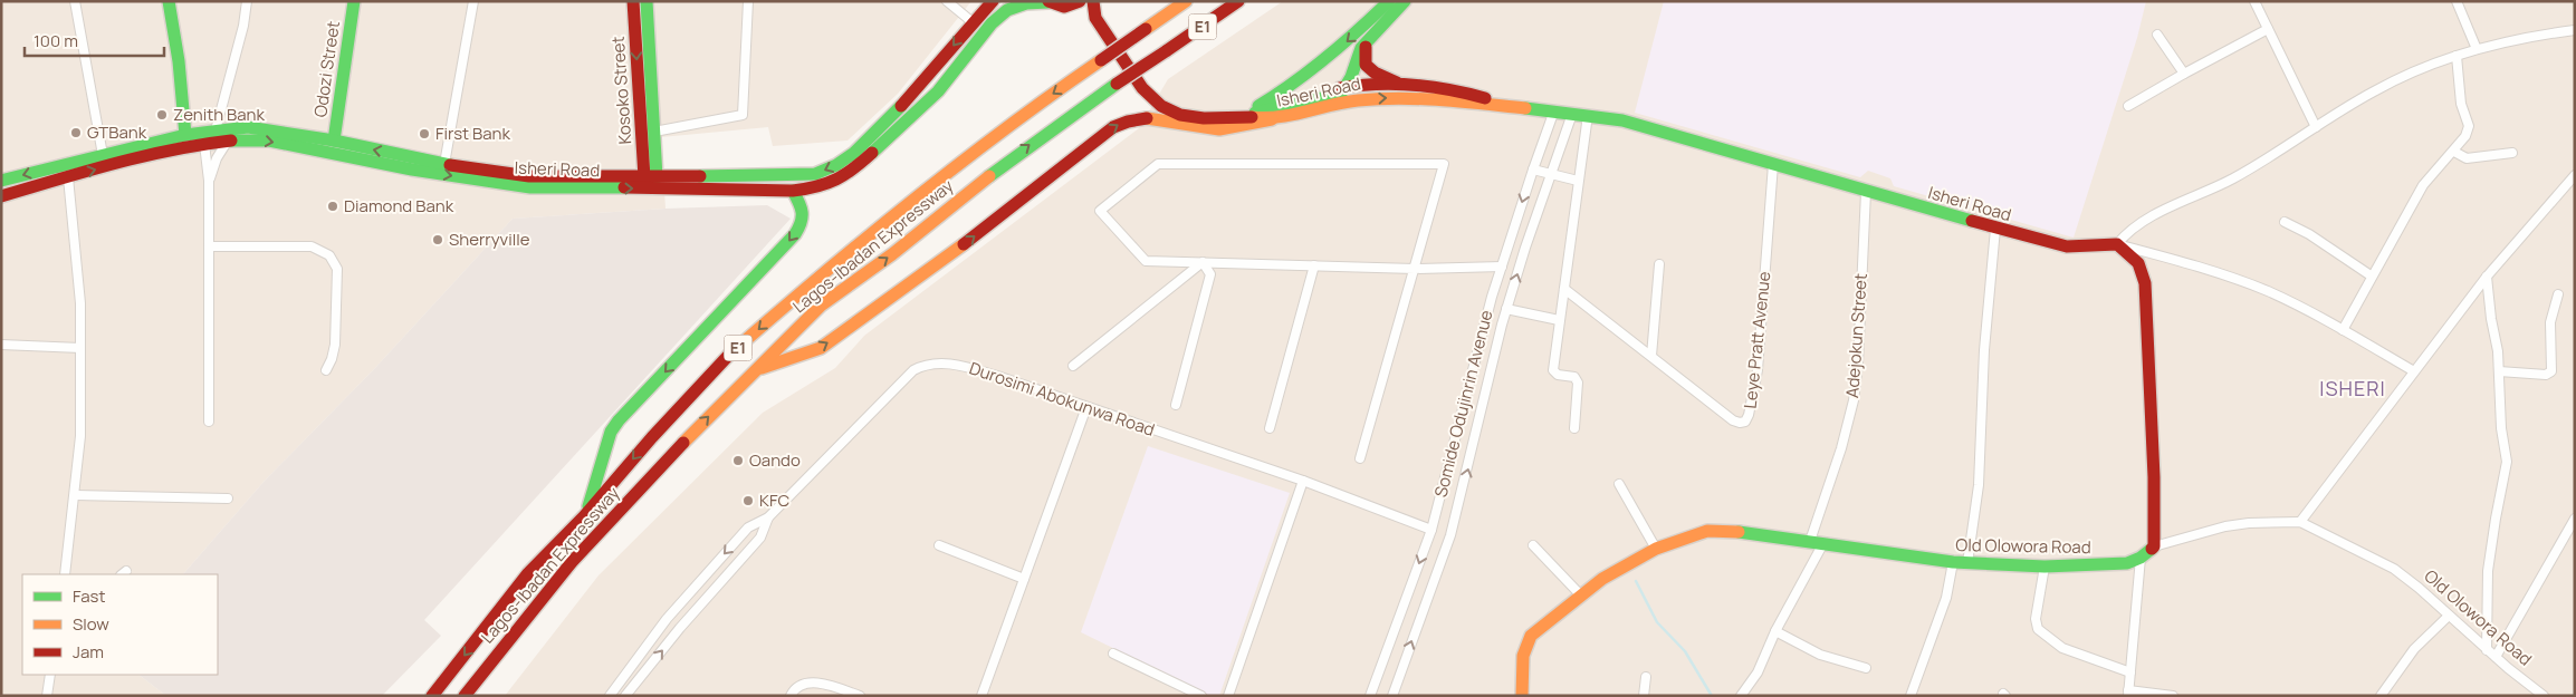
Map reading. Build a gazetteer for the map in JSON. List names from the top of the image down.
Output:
{
  "streets": {
    "main road": [
      "E1",
      "Odozi Street",
      "Kosoko Street",
      "Isheri Road",
      "Lagos-Ibadan Expressway",
      "Old Olowora Road"
    ],
    "street": [
      "Adejokun Street",
      "Leye Pratt Avenue",
      "Durosimi Abokunwa Road",
      "Somide Odujinrin Avenue"
    ]
  },
  "crossings": [
    ["Odozi Street", "Isheri Road"],
    ["Kosoko Street", "Isheri Road"],
    ["Isheri Road", "Adejokun Street"],
    ["Isheri Road", "Leye Pratt Avenue"],
    ["Isheri Road", "Somide Odujinrin Avenue"],
    ["Adejokun Street", "Old Olowora Road"],
    ["Durosimi Abokunwa Road", "Somide Odujinrin Avenue"]
  ],
  "districts": ["ISHERI"],
  "places": [
    "Zenith Bank",
    "GTBank",
    "First Bank",
    "Diamond Bank",
    "Sherryville",
    "Oando",
    "KFC"
  ],
  "legend": ["Fast", "Slow", "Jam"],
  "scale_bar": "100 m"
}
